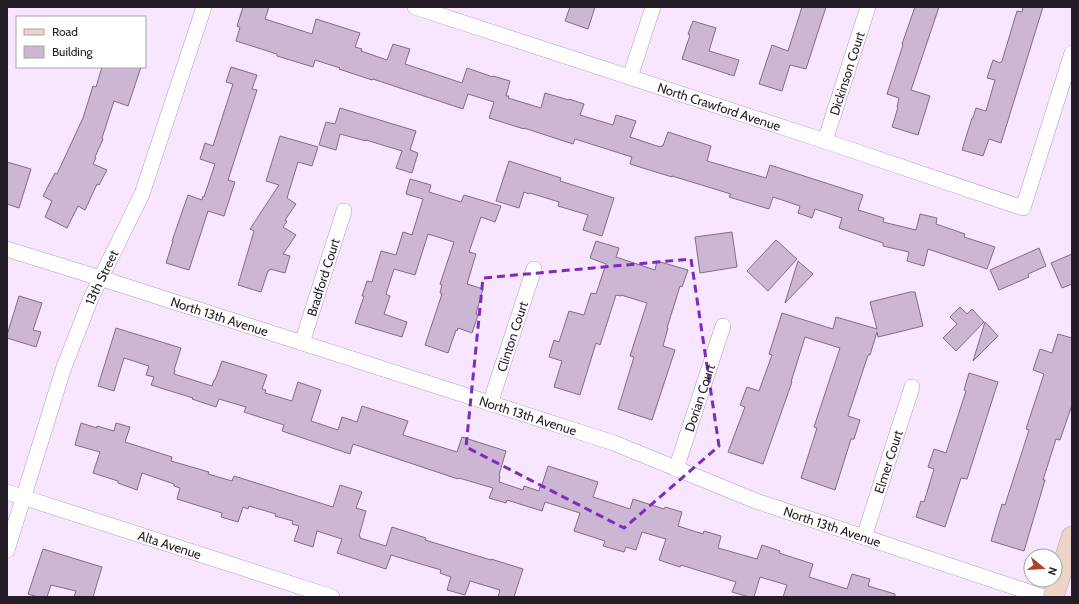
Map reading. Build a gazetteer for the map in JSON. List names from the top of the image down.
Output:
{
  "streets": {
    "street": [
      "Dickinson Court",
      "North Crawford Avenue",
      "13th Street",
      "Bradford Court",
      "North 13th Avenue",
      "Clinton Court",
      "Dorian Court",
      "Elmer Court",
      "Alta Avenue"
    ]
  },
  "crossings": [
    ["Dickinson Court", "North Crawford Avenue"],
    ["13th Street", "North 13th Avenue"],
    ["13th Street", "Alta Avenue"],
    ["Bradford Court", "North 13th Avenue"],
    ["North 13th Avenue", "Clinton Court"],
    ["North 13th Avenue", "Dorian Court"],
    ["North 13th Avenue", "Elmer Court"]
  ],
  "legend": ["Road", "Building"],
  "north": "right"
}
